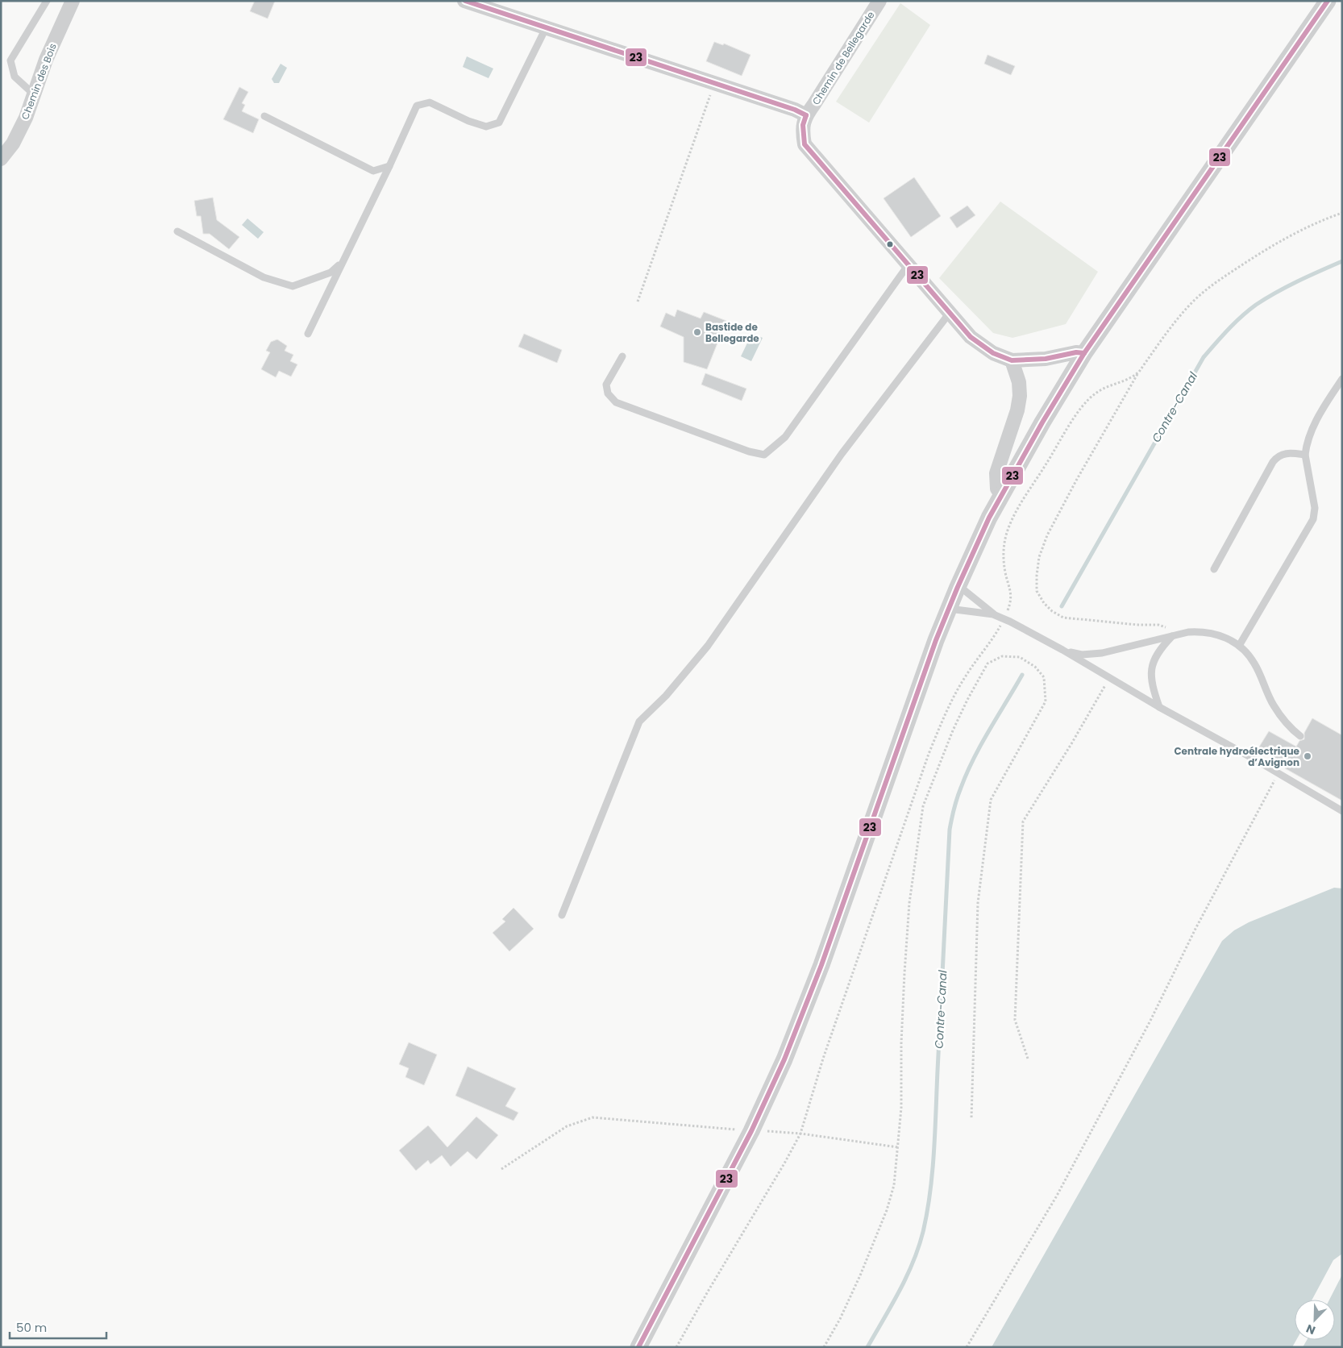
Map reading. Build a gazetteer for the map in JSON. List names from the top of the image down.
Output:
{
  "streets": {
    "street": ["Chemin de Bellegarde", "Chemin des Bois"]
  },
  "water": ["Contre-Canal"],
  "places": ["Bastide de Bellegarde", "Centrale hydroélectrique d’Avignon"],
  "lines": ["transit line 23"],
  "scale_bar": "50 m",
  "north": "bottom left"
}
